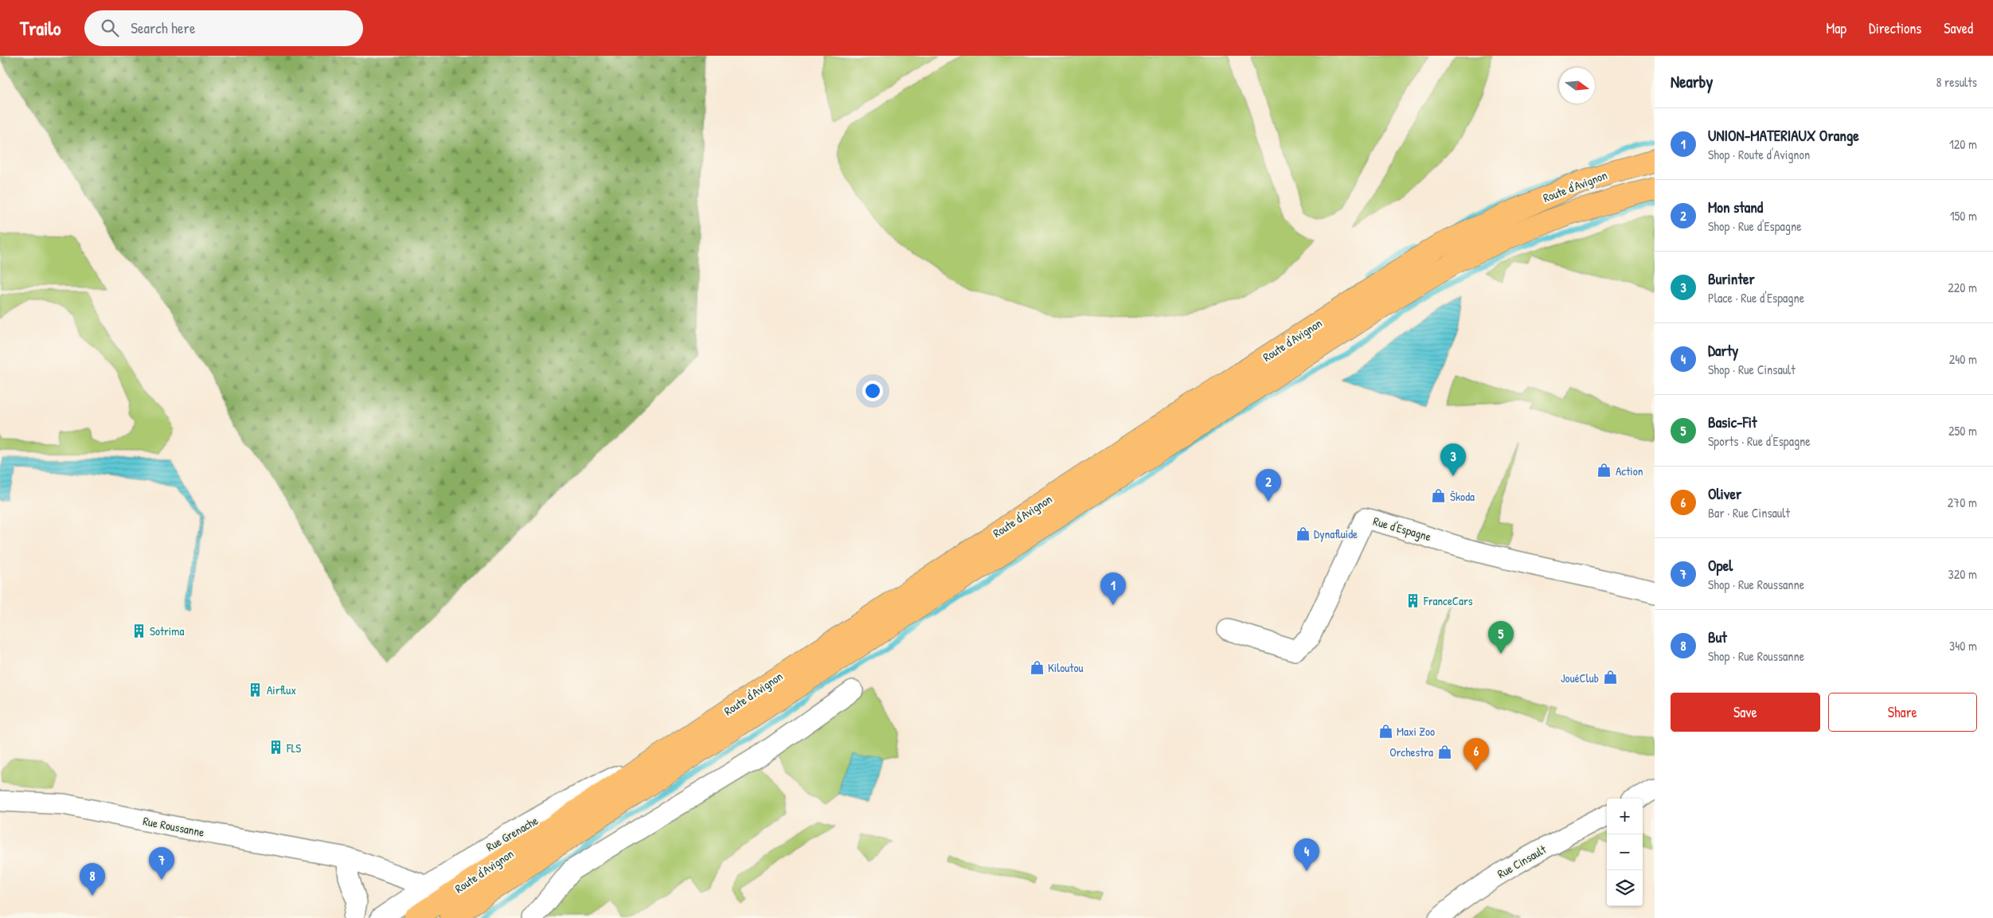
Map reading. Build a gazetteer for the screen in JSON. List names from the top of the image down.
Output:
{
  "streets": {
    "main road": ["Route d'Avignon"],
    "street": [
      "Rue d'Espagne",
      "Rue Roussanne",
      "Rue Grenache",
      "Rue Cinsault"
    ]
  },
  "crossings": [
    ["Route d'Avignon", "Rue Grenache"],
    ["Rue Roussanne", "Rue Grenache"]
  ],
  "places": {
    "shop": [
      "Action",
      "Škoda",
      "Dynafluide",
      "Kiloutou",
      "JouéClub",
      "Maxi Zoo",
      "Orchestra"
    ],
    "building": [
      "FranceCars",
      "Sotrima",
      "Airflux",
      "FLS"
    ]
  },
  "north": "right",
  "page": {
    "header": "Trailo",
    "search": "Search here",
    "nav": ["Map", "Directions", "Saved"],
    "heading": ["Nearby", "8 results"],
    "list": [
      {
        "mark": "1",
        "name": "UNION-MATERIAUX Orange",
        "note": "Shop · Route d'Avignon",
        "value": "120 m"
      },
      {
        "mark": "2",
        "name": "Mon stand",
        "note": "Shop · Rue d'Espagne",
        "value": "150 m"
      },
      {
        "mark": "3",
        "name": "Burinter",
        "note": "Place · Rue d'Espagne",
        "value": "220 m"
      },
      {
        "mark": "4",
        "name": "Darty",
        "note": "Shop · Rue Cinsault",
        "value": "240 m"
      },
      {
        "mark": "5",
        "name": "Basic-Fit",
        "note": "Sports · Rue d'Espagne",
        "value": "250 m"
      },
      {
        "mark": "6",
        "name": "Oliver",
        "note": "Bar · Rue Cinsault",
        "value": "270 m"
      },
      {
        "mark": "7",
        "name": "Opel",
        "note": "Shop · Rue Roussanne",
        "value": "320 m"
      },
      {
        "mark": "8",
        "name": "But",
        "note": "Shop · Rue Roussanne",
        "value": "340 m"
      }
    ],
    "pins": [
      "3",
      "2",
      "1",
      "5",
      "6",
      "4",
      "7",
      "8"
    ],
    "buttons": ["Save", "Share"],
    "map_buttons": ["+", "−"]
  }
}
